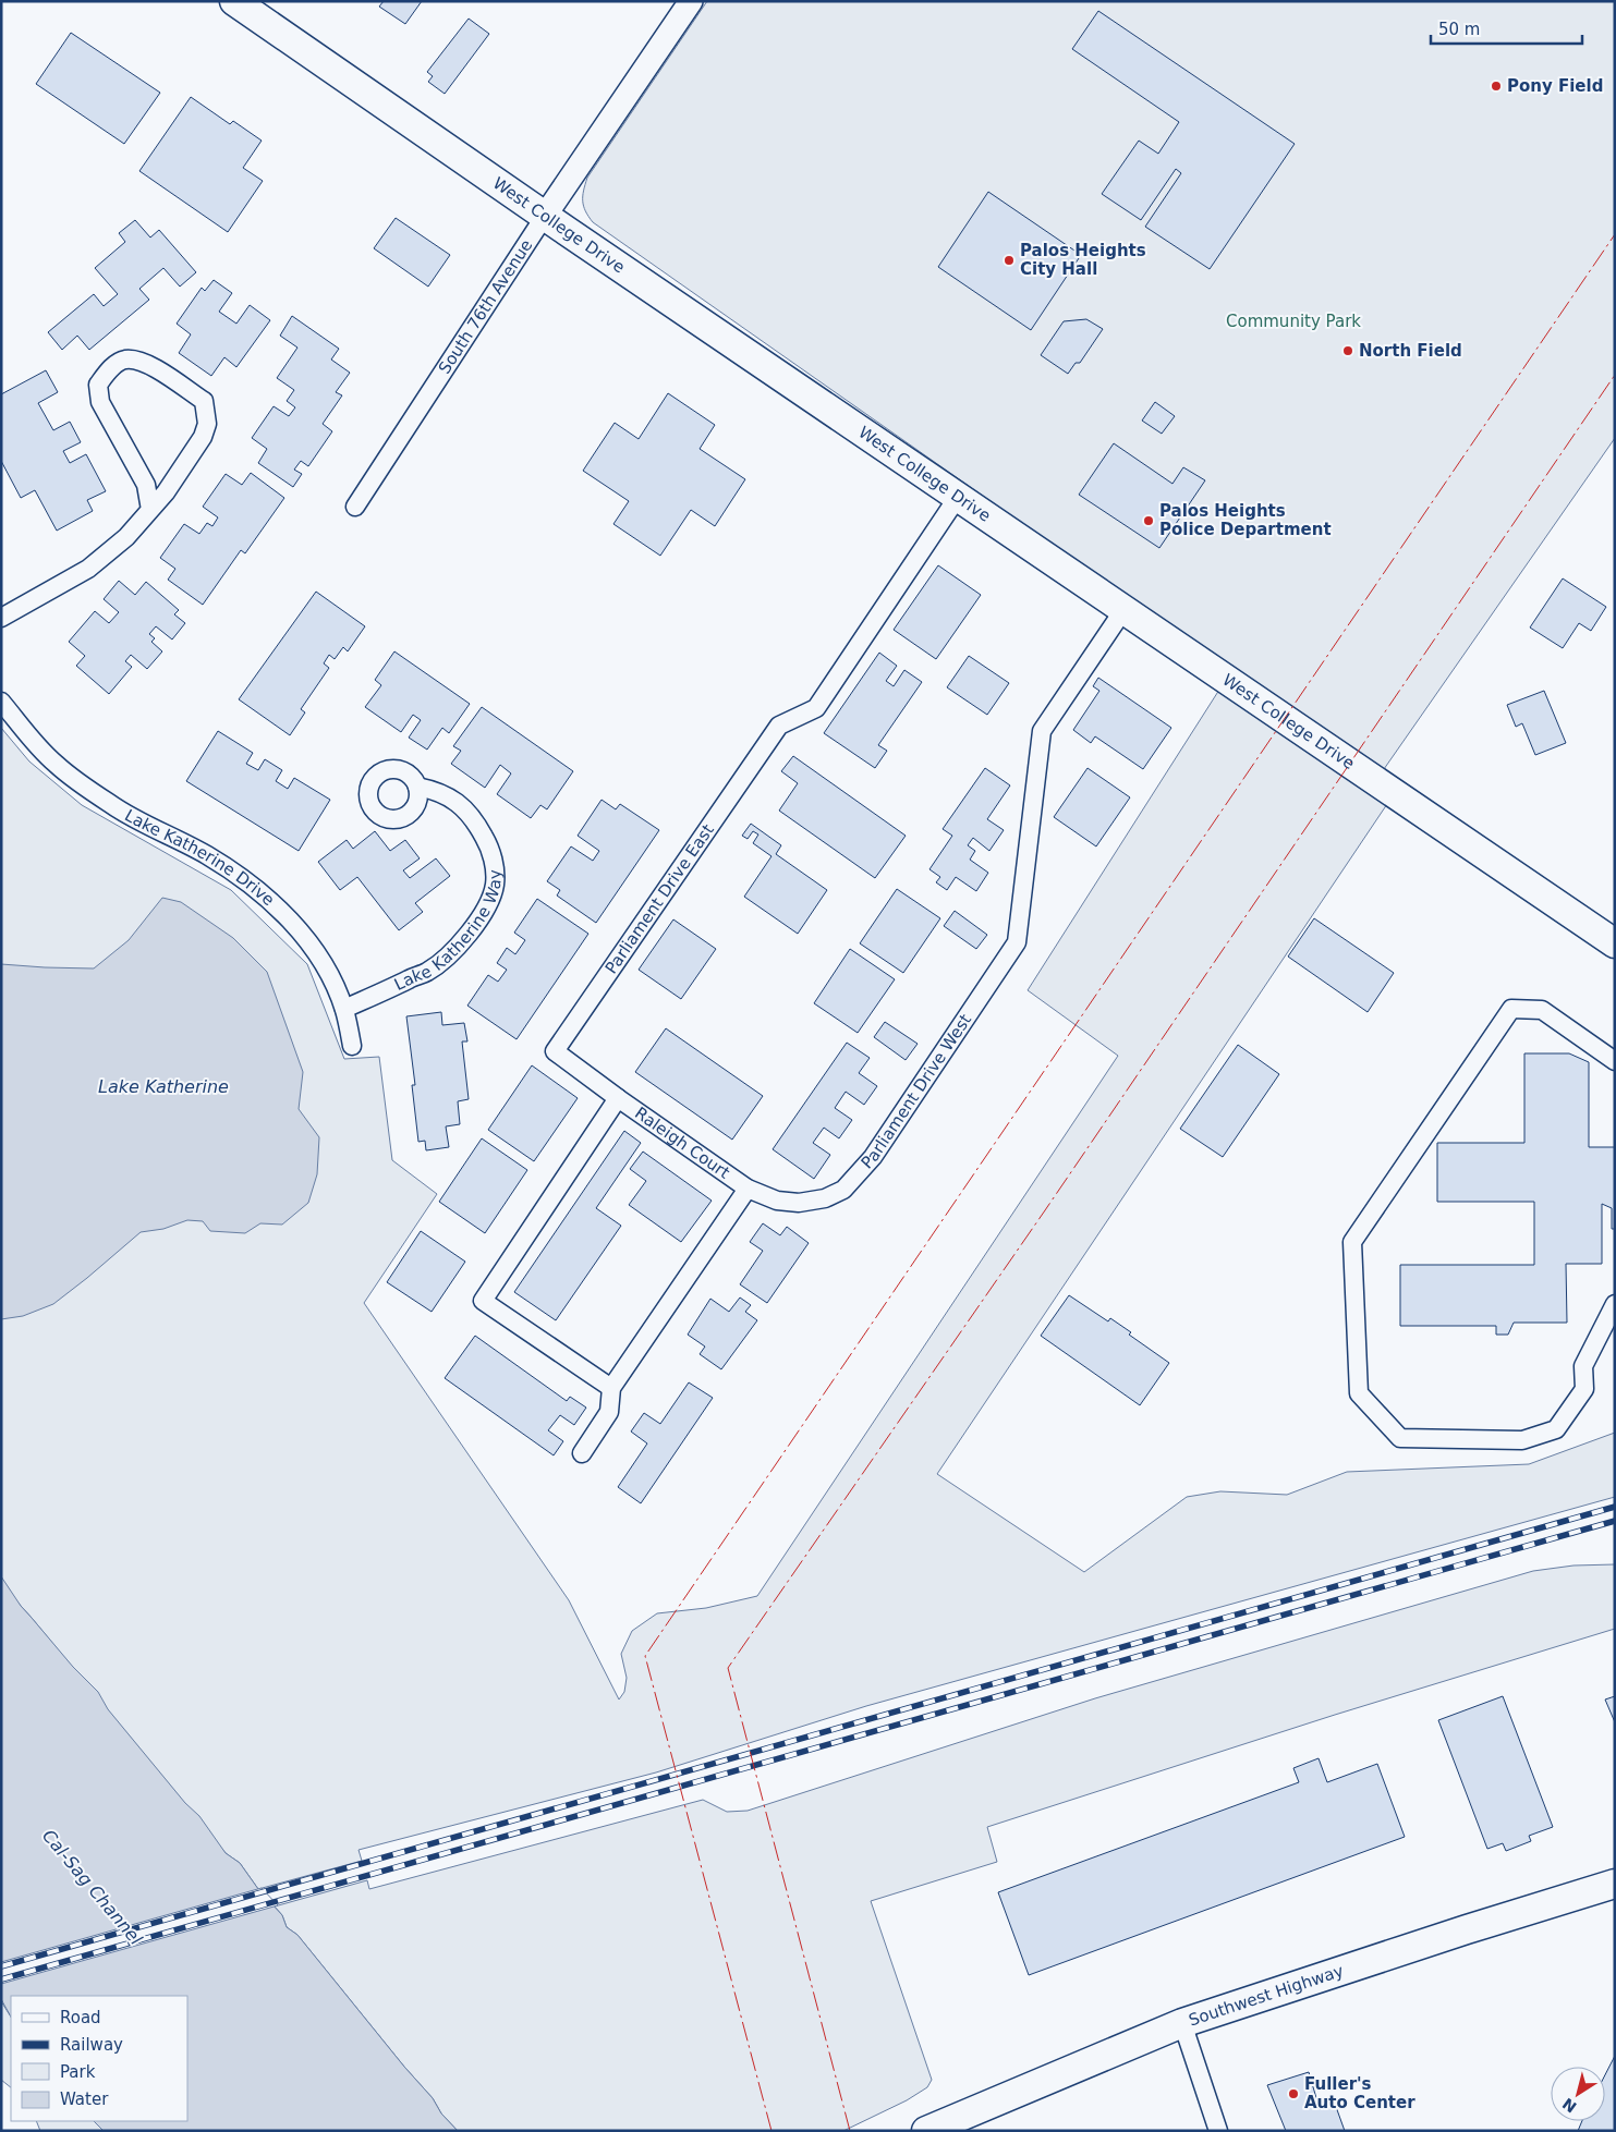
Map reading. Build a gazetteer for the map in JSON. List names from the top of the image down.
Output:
{
  "streets": {
    "main road": ["West College Drive", "Southwest Highway"],
    "street": [
      "South 76th Avenue",
      "Lake Katherine Drive",
      "Parliament Drive East",
      "Lake Katherine Way",
      "Parliament Drive West",
      "Raleigh Court"
    ]
  },
  "crossings": [
    ["West College Drive", "South 76th Avenue"],
    ["West College Drive", "Parliament Drive East"],
    ["West College Drive", "Parliament Drive West"],
    ["Lake Katherine Drive", "Lake Katherine Way"],
    ["Parliament Drive East", "Raleigh Court"],
    ["Parliament Drive West", "Raleigh Court"]
  ],
  "water": ["Lake Katherine", "Cal-Sag Channel"],
  "parks": ["Community Park"],
  "places": [
    "Pony Field",
    "Palos Heights City Hall",
    "North Field",
    "Palos Heights Police Department",
    "Fuller's Auto Center"
  ],
  "legend": [
    "Road",
    "Railway",
    "Park",
    "Water"
  ],
  "scale_bar": "50 m",
  "north": "bottom left"
}
